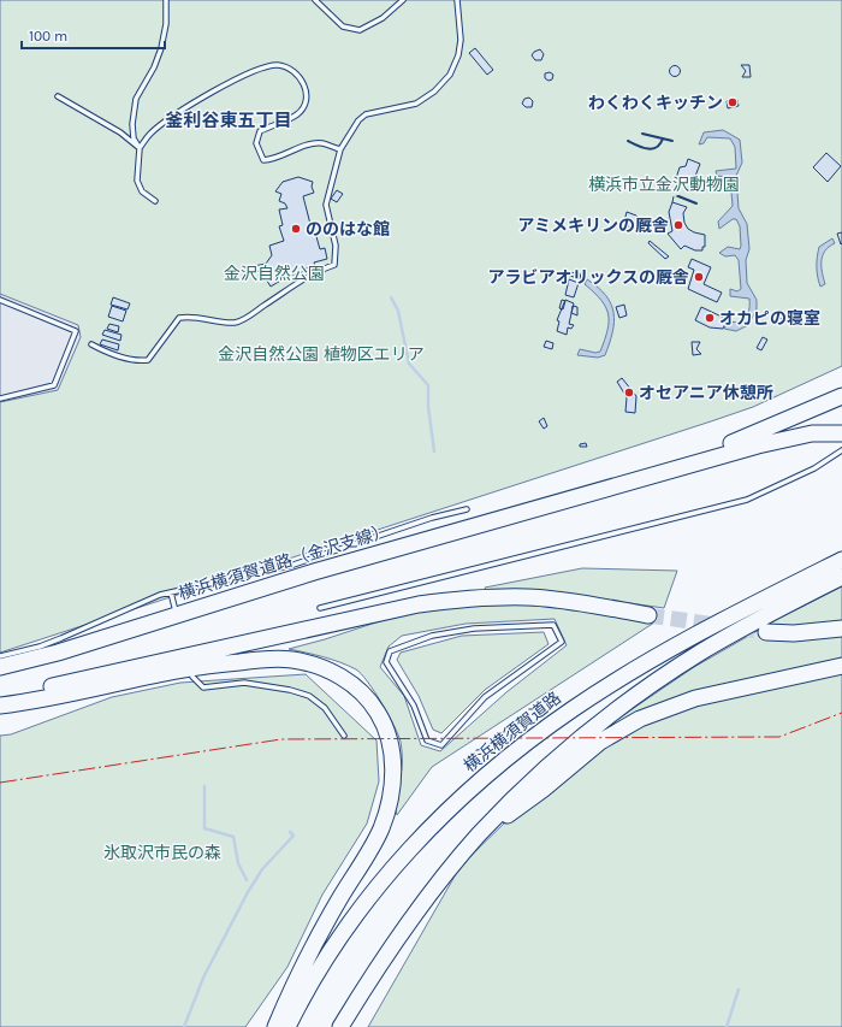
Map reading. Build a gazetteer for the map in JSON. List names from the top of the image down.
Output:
{
  "streets": {
    "highway": ["横浜横須賀道路（金沢支線）", "横浜横須賀道路"]
  },
  "districts": ["釜利谷東五丁目"],
  "parks": [
    "横浜市立金沢動物園",
    "金沢自然公園",
    "金沢自然公園 植物区エリア",
    "氷取沢市民の森"
  ],
  "places": [
    "わくわくキッチン",
    "アミメキリンの厩舎",
    "ののはな館",
    "アラビアオリックスの厩舎",
    "オカピの寝室",
    "オセアニア休憩所"
  ],
  "scale_bar": "100 m"
}
